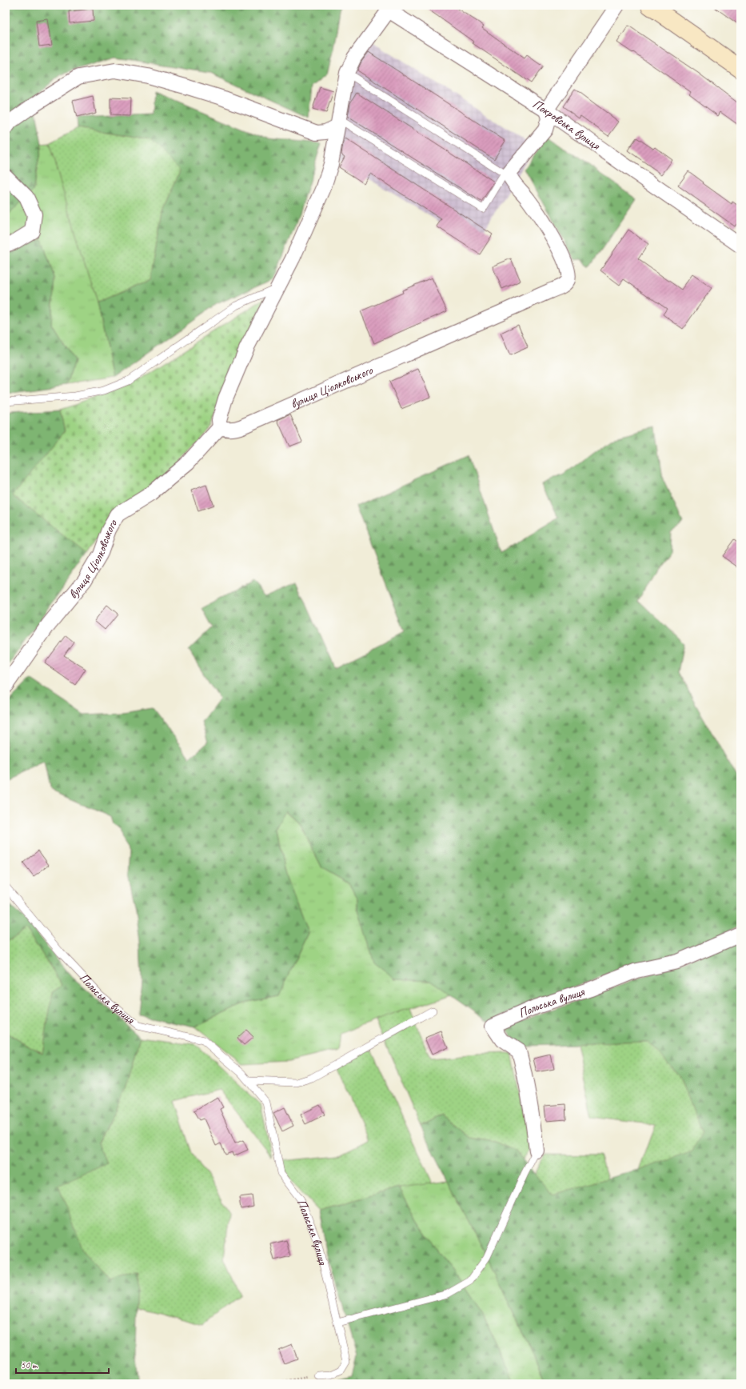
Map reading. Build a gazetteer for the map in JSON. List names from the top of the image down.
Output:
{
  "streets": {
    "street": ["Покровська вулиця", "вулиця Ціолковського", "Польська вулиця"]
  },
  "scale_bar": "50 m"
}
